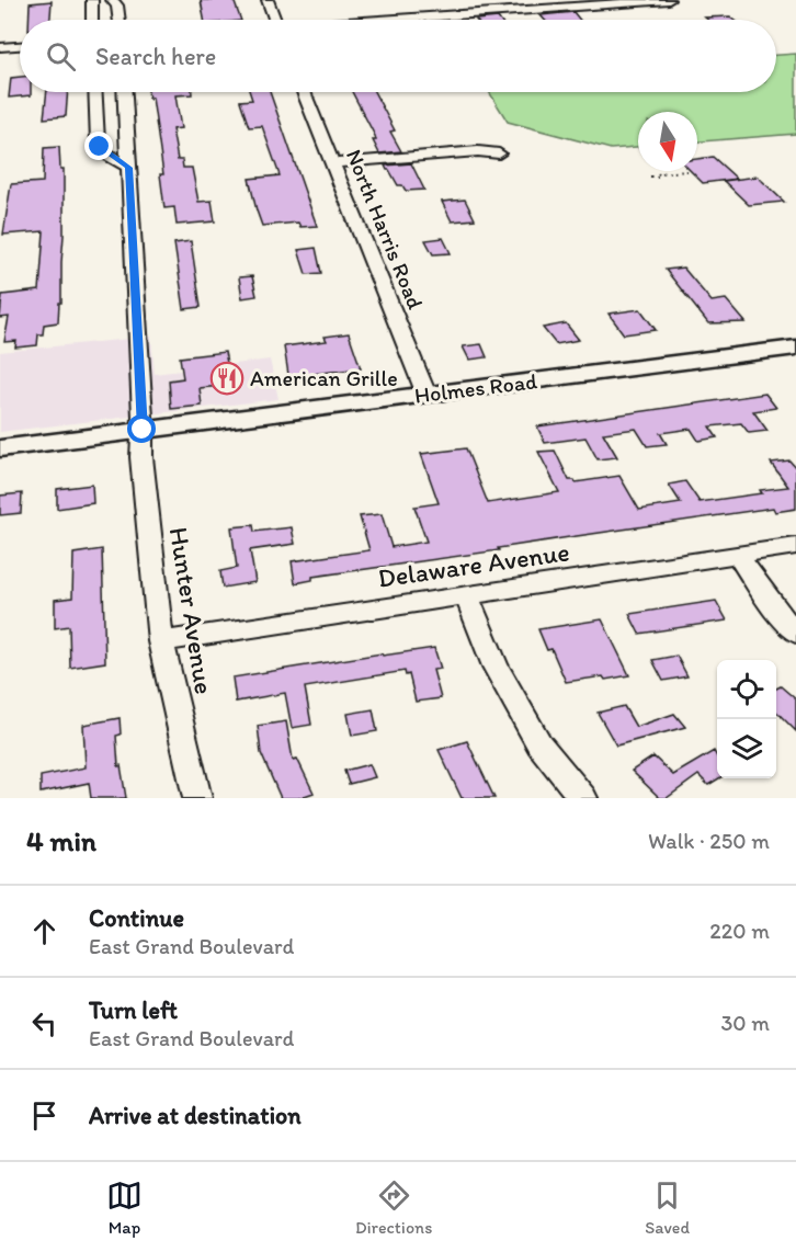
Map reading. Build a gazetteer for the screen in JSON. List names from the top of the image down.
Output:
{
  "streets": {
    "main road": ["Holmes Road"],
    "street": ["North Harris Road", "Delaware Avenue", "Hunter Avenue"]
  },
  "crossings": [
    ["North Harris Road", "Holmes Road"],
    ["Holmes Road", "Hunter Avenue"],
    ["Delaware Avenue", "Hunter Avenue"]
  ],
  "places": {
    "restaurant": ["American Grille"]
  },
  "north": "bottom",
  "page": {
    "search": "Search here",
    "heading": ["4 min", "Walk · 250 m"],
    "list": [
      ["Continue", "East Grand Boulevard", "220 m"],
      ["Turn left", "East Grand Boulevard", "30 m"],
      "Arrive at destination"
    ],
    "nav": ["Map", "Directions", "Saved"]
  }
}
